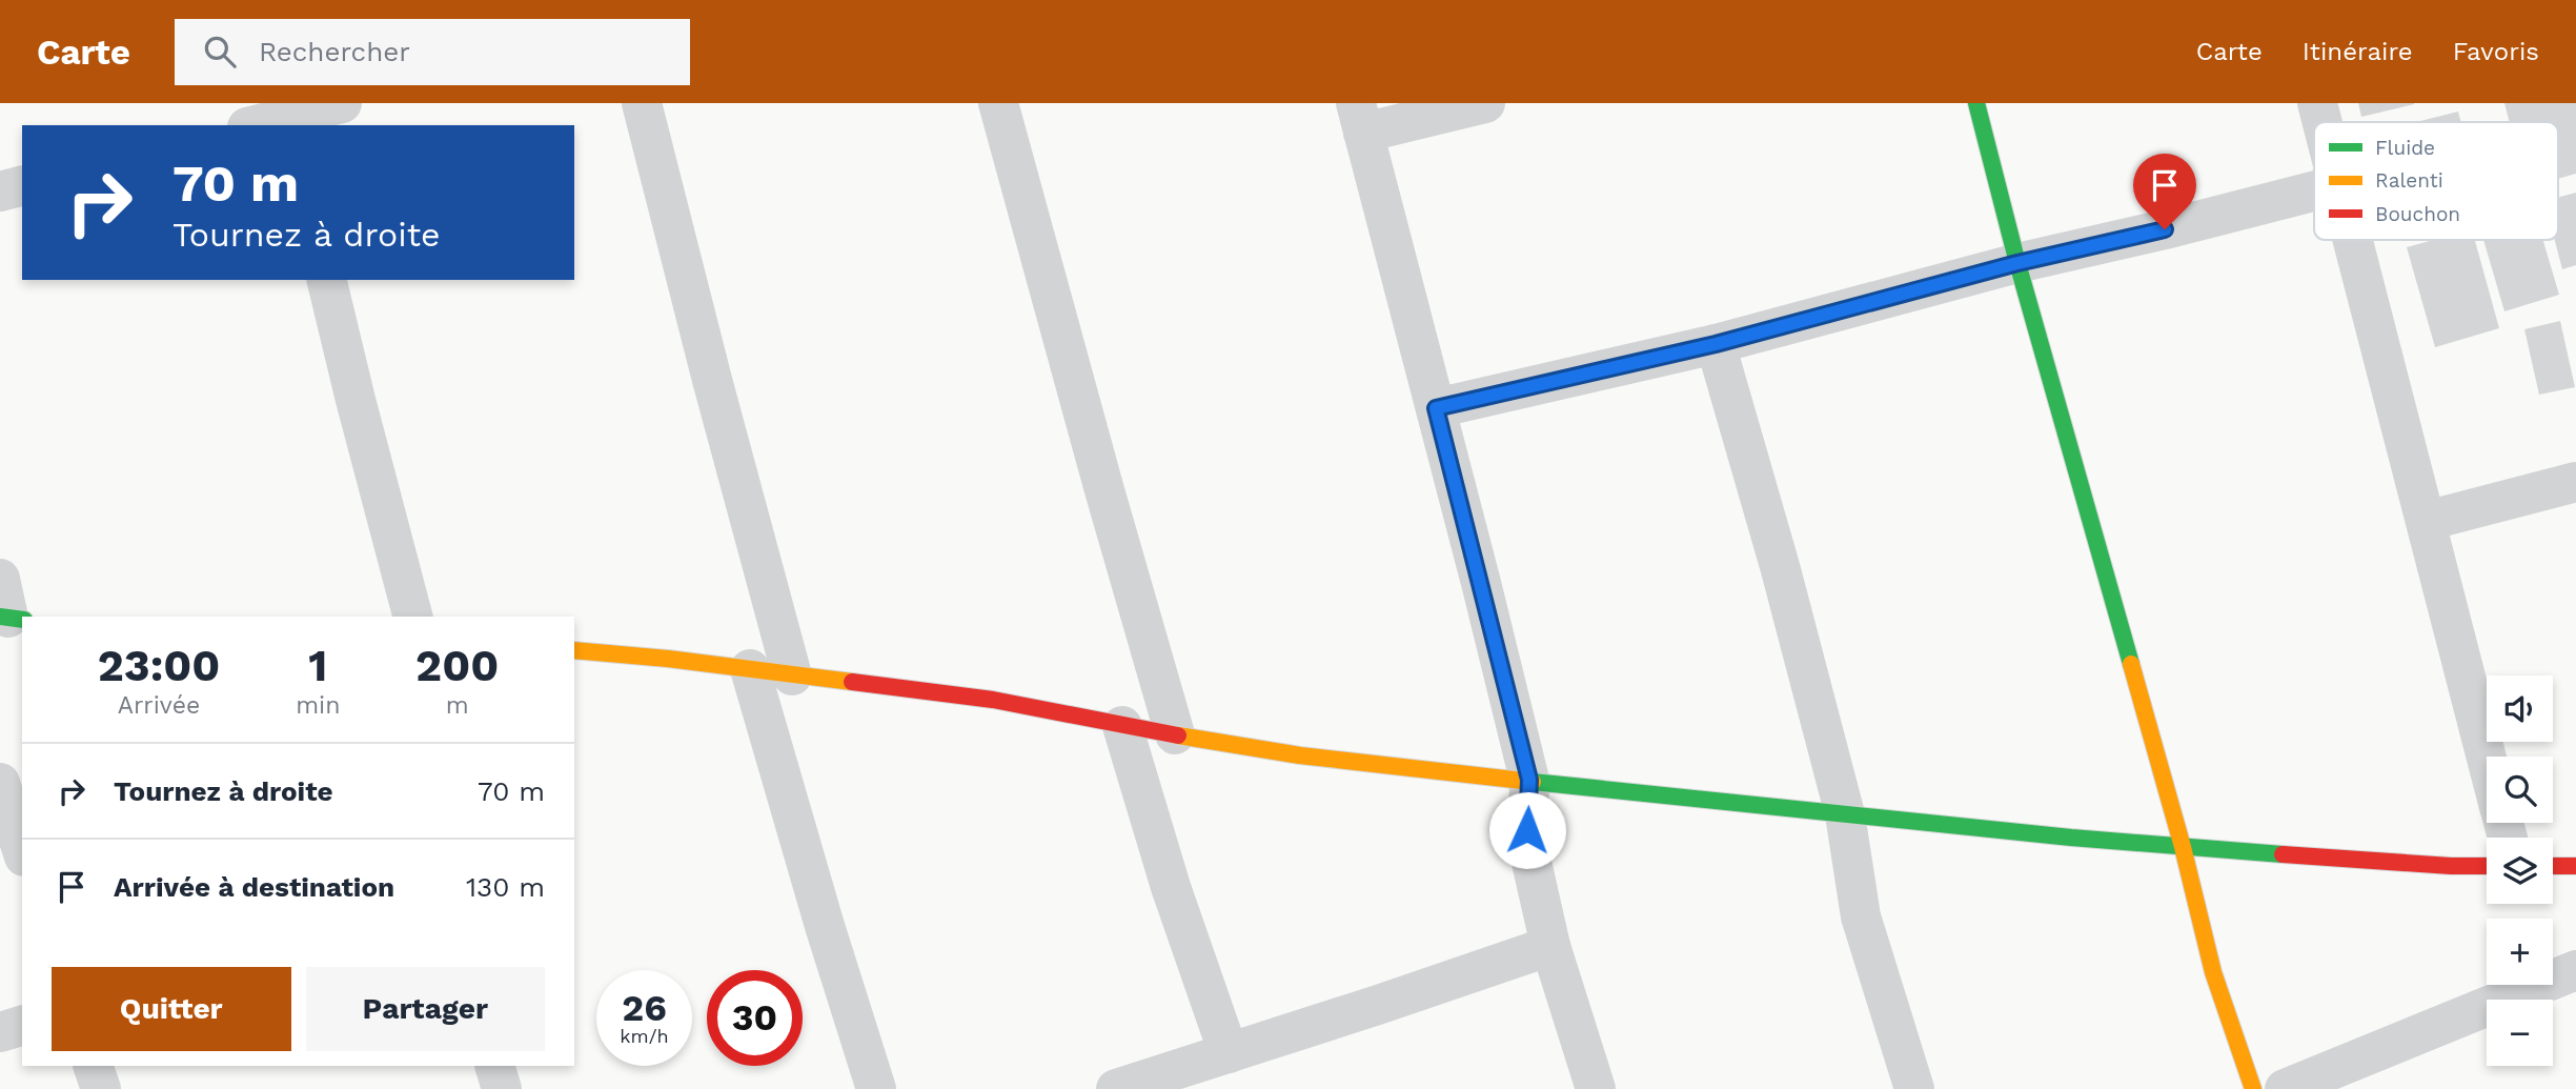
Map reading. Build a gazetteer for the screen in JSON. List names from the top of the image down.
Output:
{
  "legend": ["Fluide", "Ralenti", "Bouchon"],
  "page": {
    "header": "Carte",
    "search": "Rechercher",
    "nav": ["Carte", "Itinéraire", "Favoris"],
    "turn": ["70 m", "Tournez à droite"],
    "eta": [
      "23:00",
      "Arrivée",
      "1",
      "min",
      "200",
      "m"
    ],
    "map_buttons": ["+", "−"],
    "list": [
      {
        "name": "Tournez à droite",
        "value": "70 m"
      },
      {
        "name": "Arrivée à destination",
        "value": "130 m"
      }
    ],
    "buttons": ["Quitter", "Partager"],
    "speed": "26 km/h",
    "limit": "30"
  }
}
